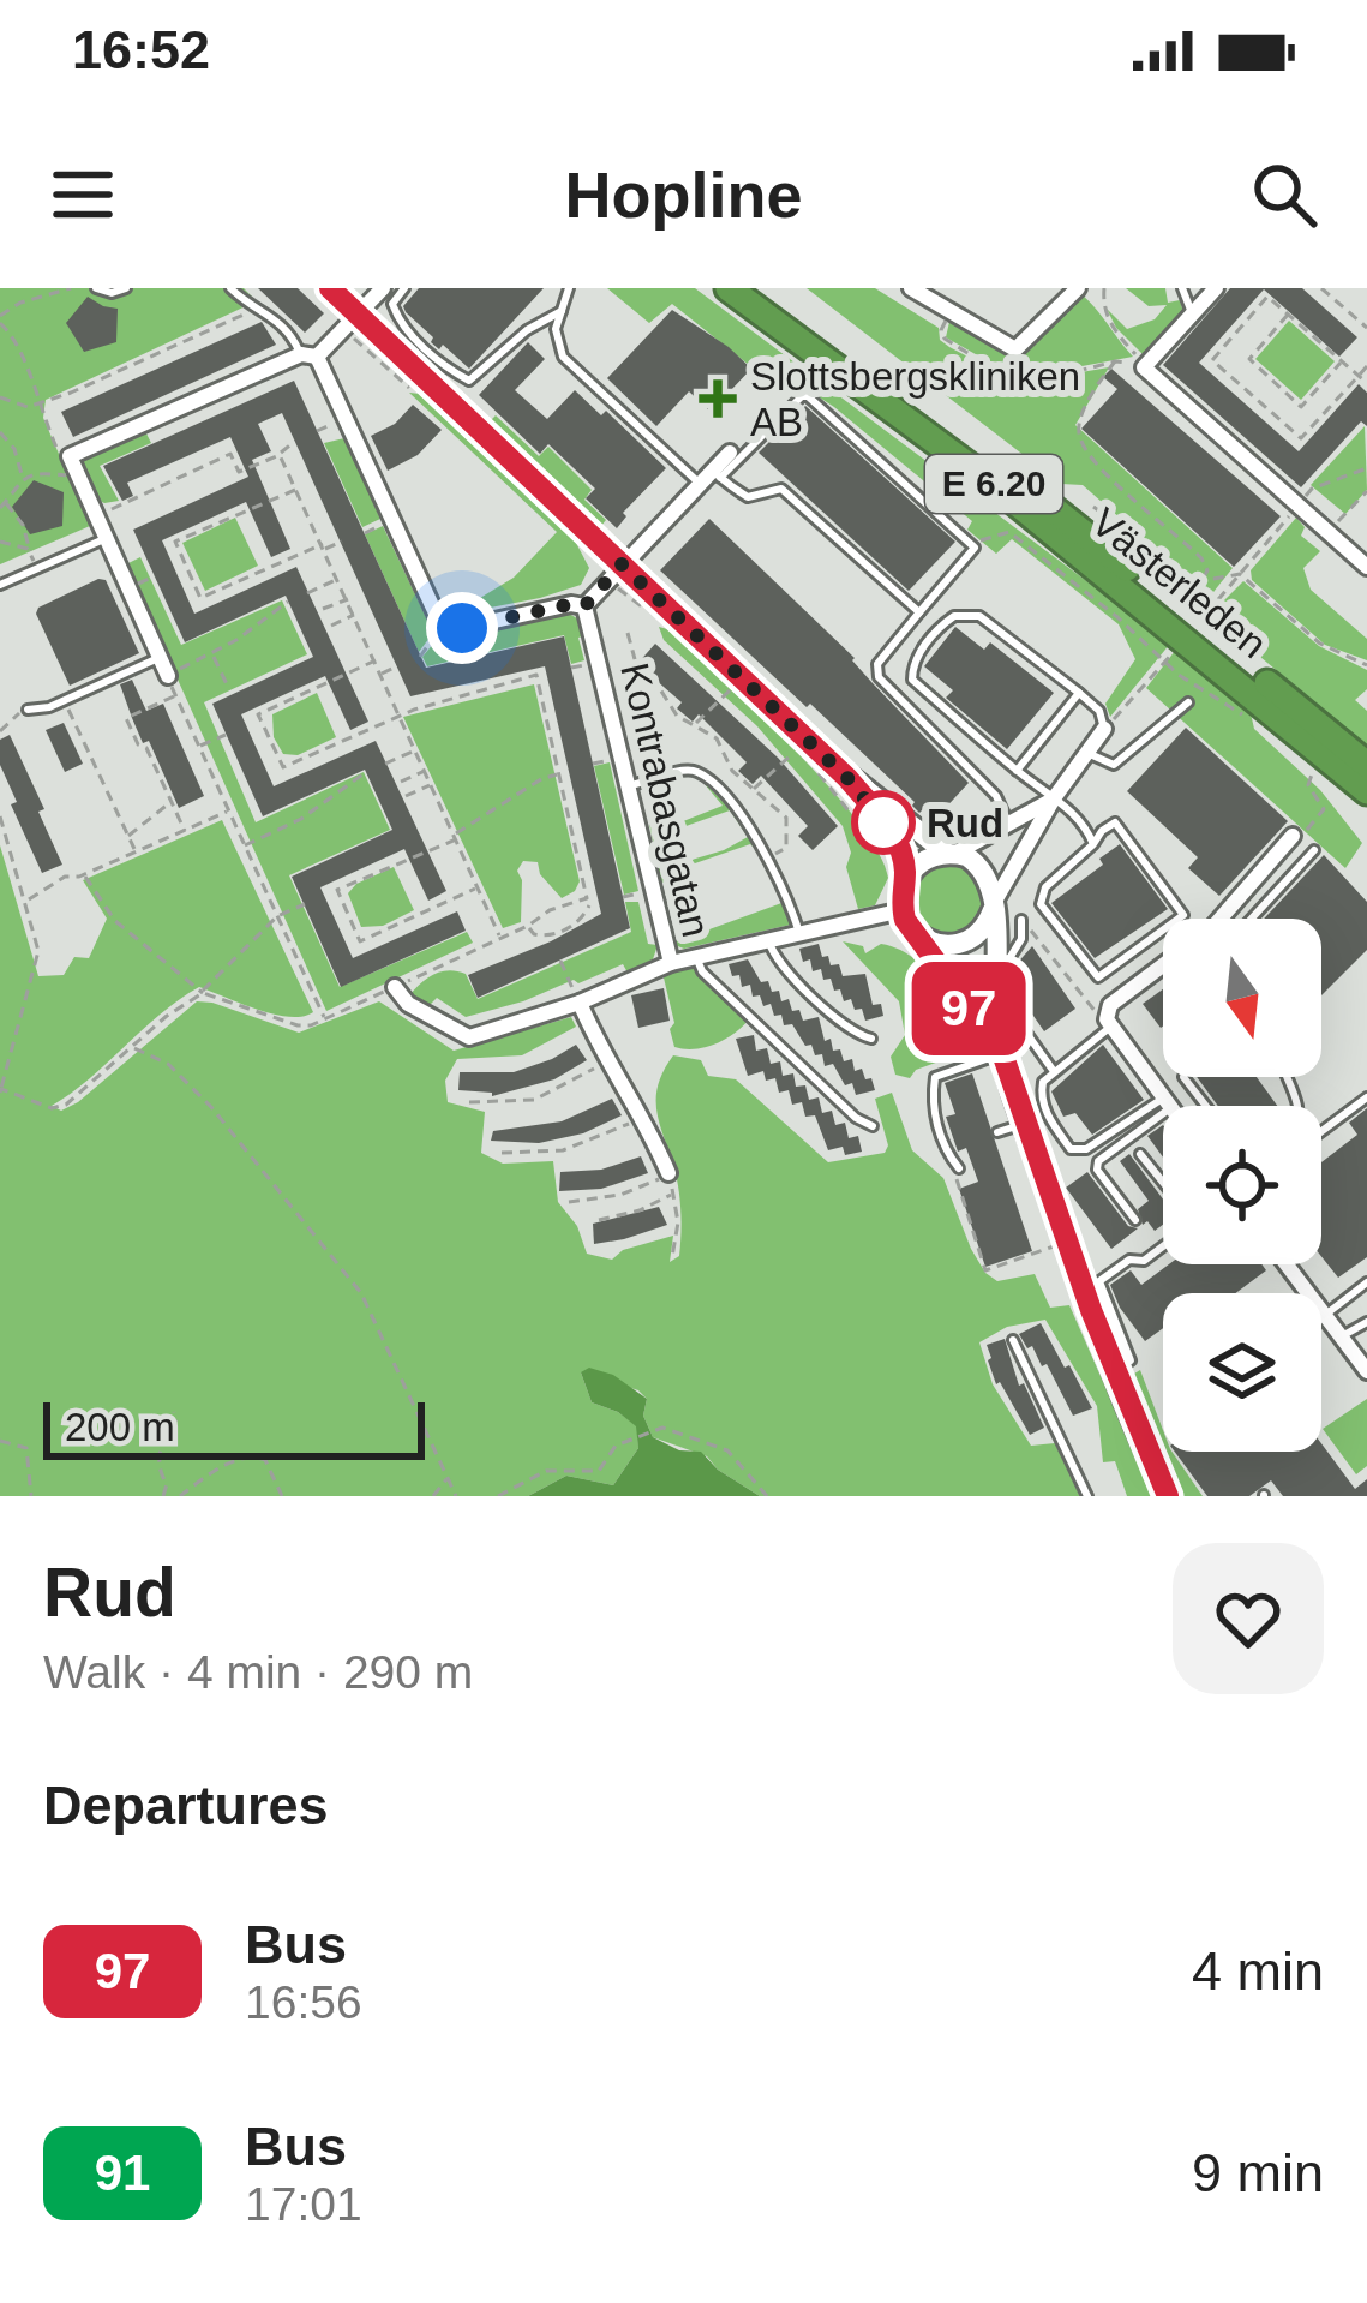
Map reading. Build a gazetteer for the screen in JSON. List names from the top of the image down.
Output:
{
  "streets": {
    "highway": ["E 6.20", "Västerleden"],
    "street": ["Kontrabasgatan"]
  },
  "places": {
    "health": ["Slottsbergskliniken AB"],
    "other": ["Rud"]
  },
  "lines": ["bus line 97"],
  "scale_bar": "200 m",
  "north": "bottom",
  "page": {
    "status": "16:52",
    "header": "Hopline",
    "on_map": "97",
    "scale": "200 m",
    "heading": [
      ["Rud", "Walk · 4 min · 290 m"],
      "Departures"
    ],
    "list": [
      {
        "mark": "97",
        "name": "Bus",
        "note": "16:56",
        "value": "4 min"
      },
      {
        "mark": "91",
        "name": "Bus",
        "note": "17:01",
        "value": "9 min"
      }
    ]
  }
}
